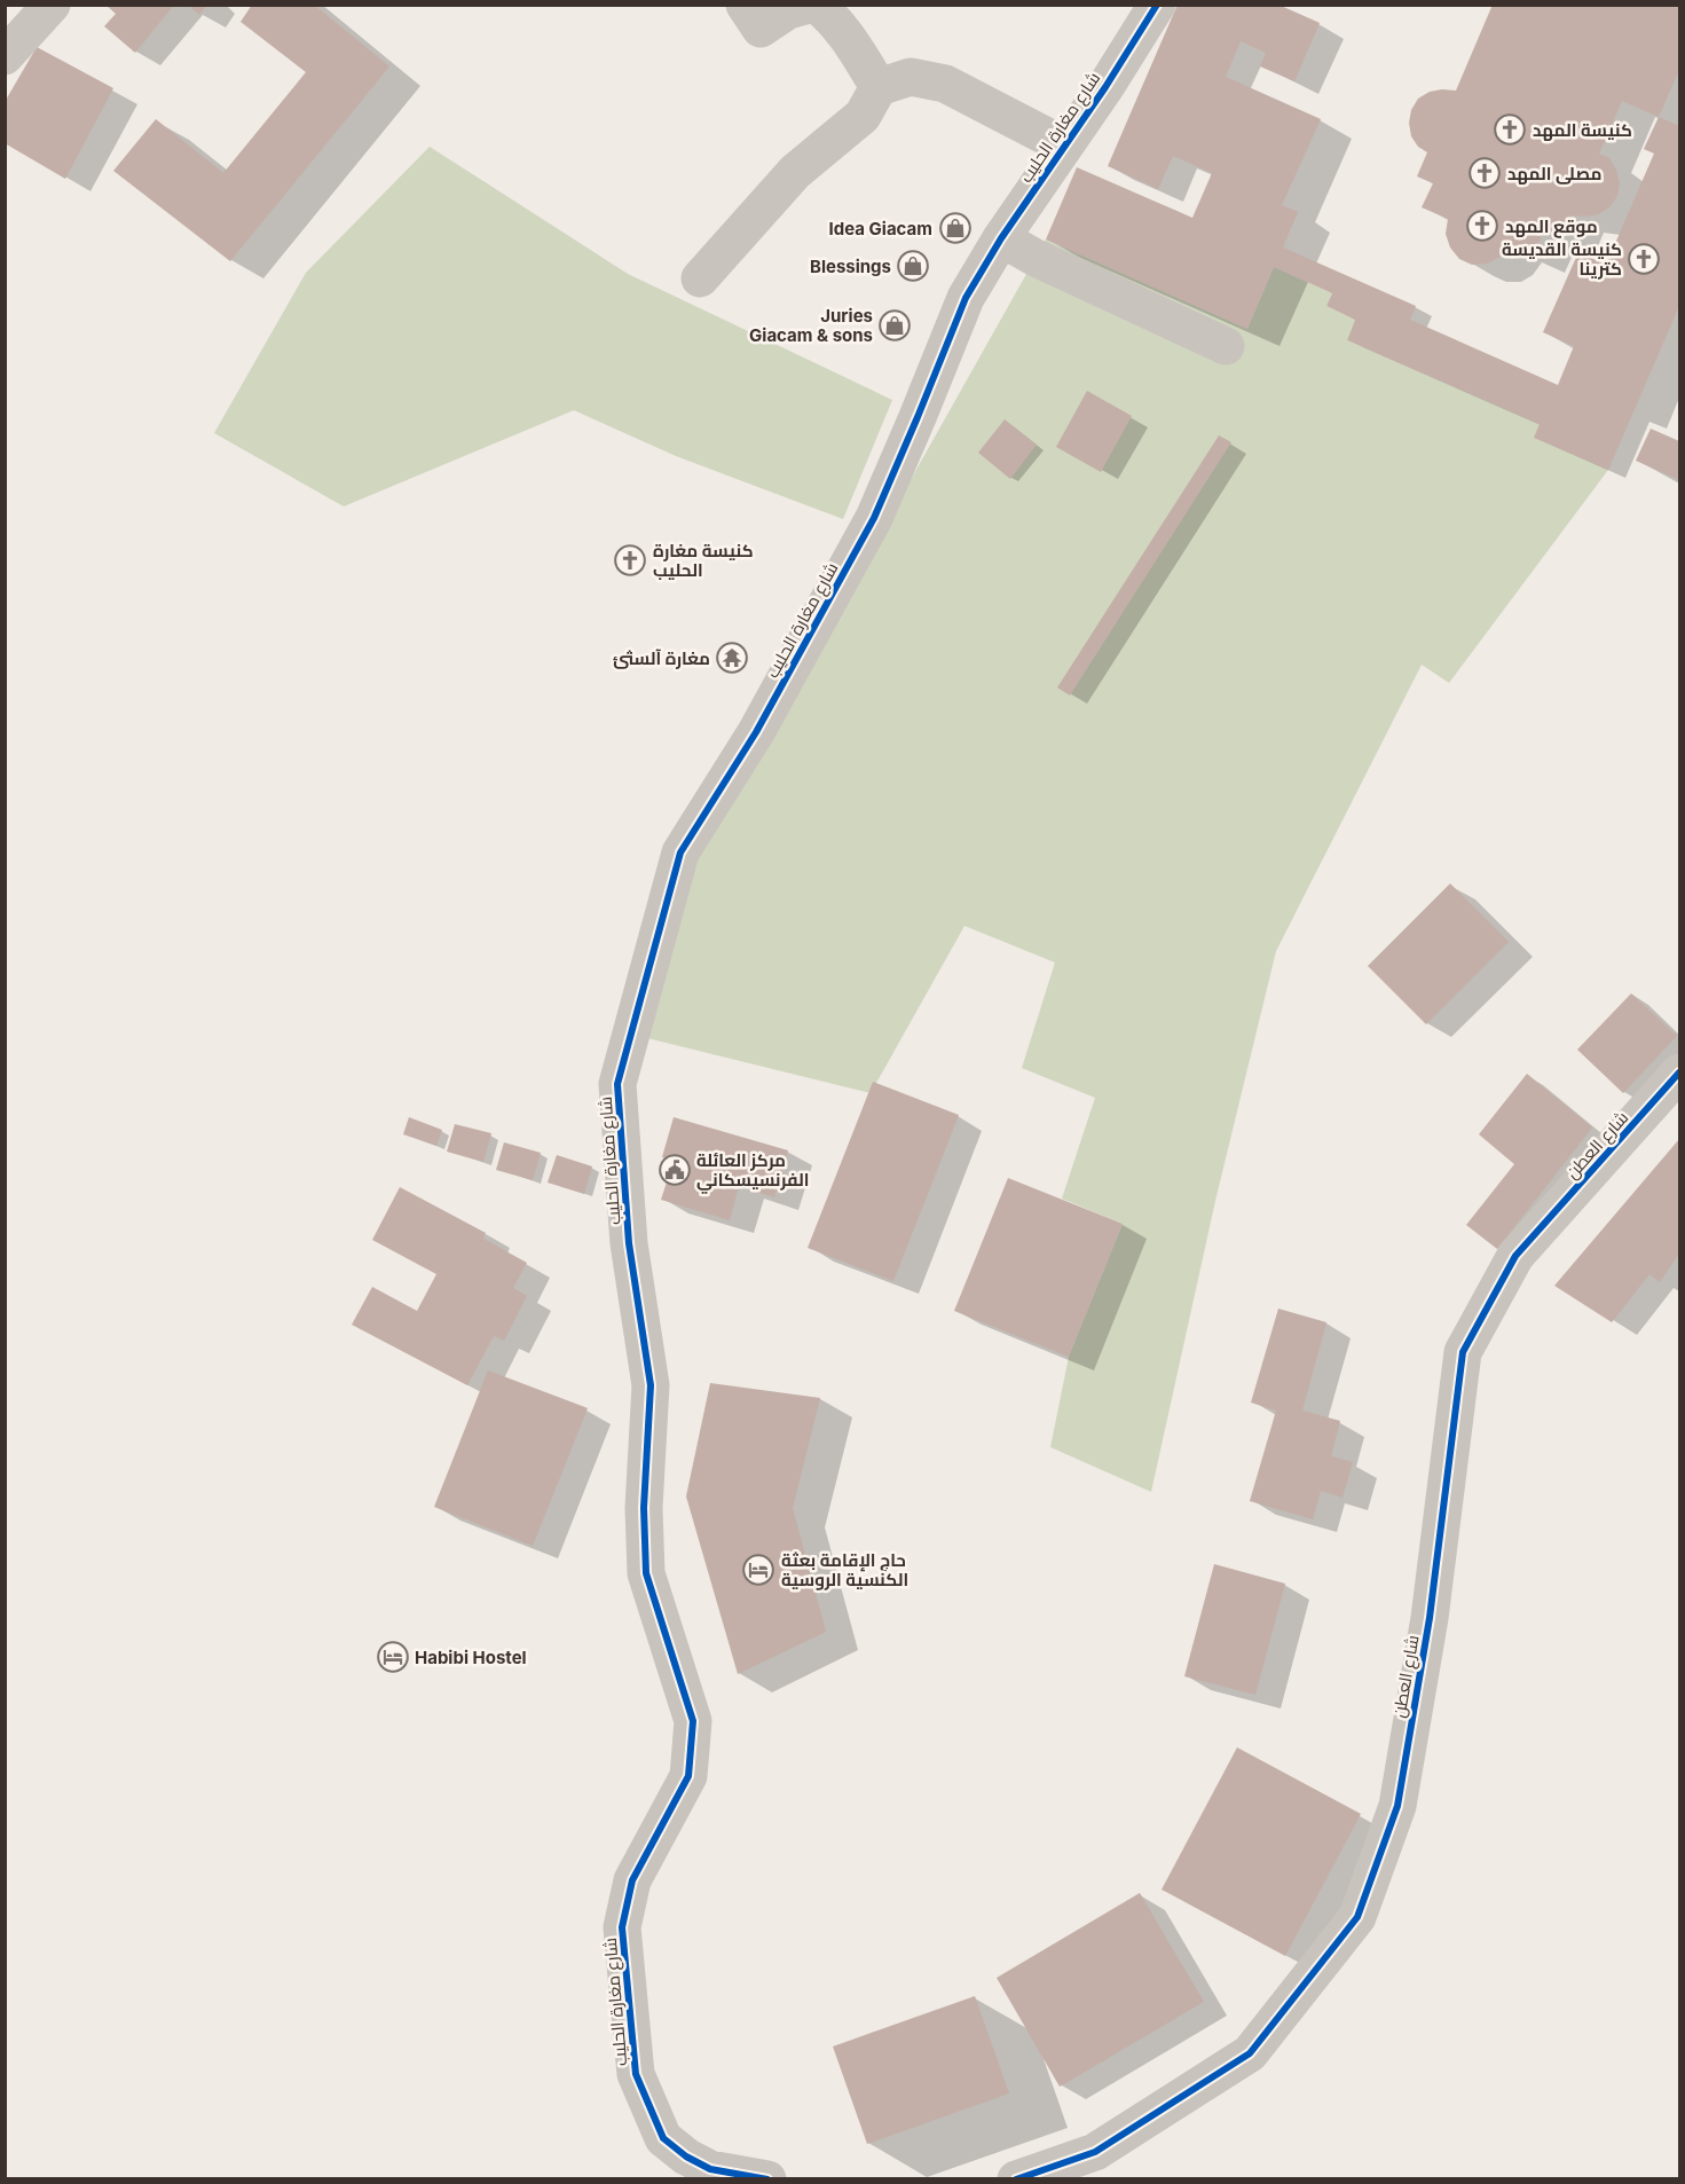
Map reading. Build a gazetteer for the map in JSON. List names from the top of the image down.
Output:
{
  "streets": {
    "street": ["شارع مغارة الحليب", "شارع العطن"]
  },
  "places": {
    "church": [
      "كنيسة المهد",
      "مصلى المهد",
      "موقع المهد",
      "كنيسة القديسة كترينا",
      "كنيسة مغارة الحليب"
    ],
    "shop": ["Idea Giacam", "Blessings", "Juries Giacam & sons"],
    "temple": ["مغارة آلسثئ"],
    "public building": ["مركز العائلة الفرنسيسكاني"],
    "hotel": ["حاج الإقامة بعثة الكنسية الروسية", "Habibi Hostel"]
  }
}
